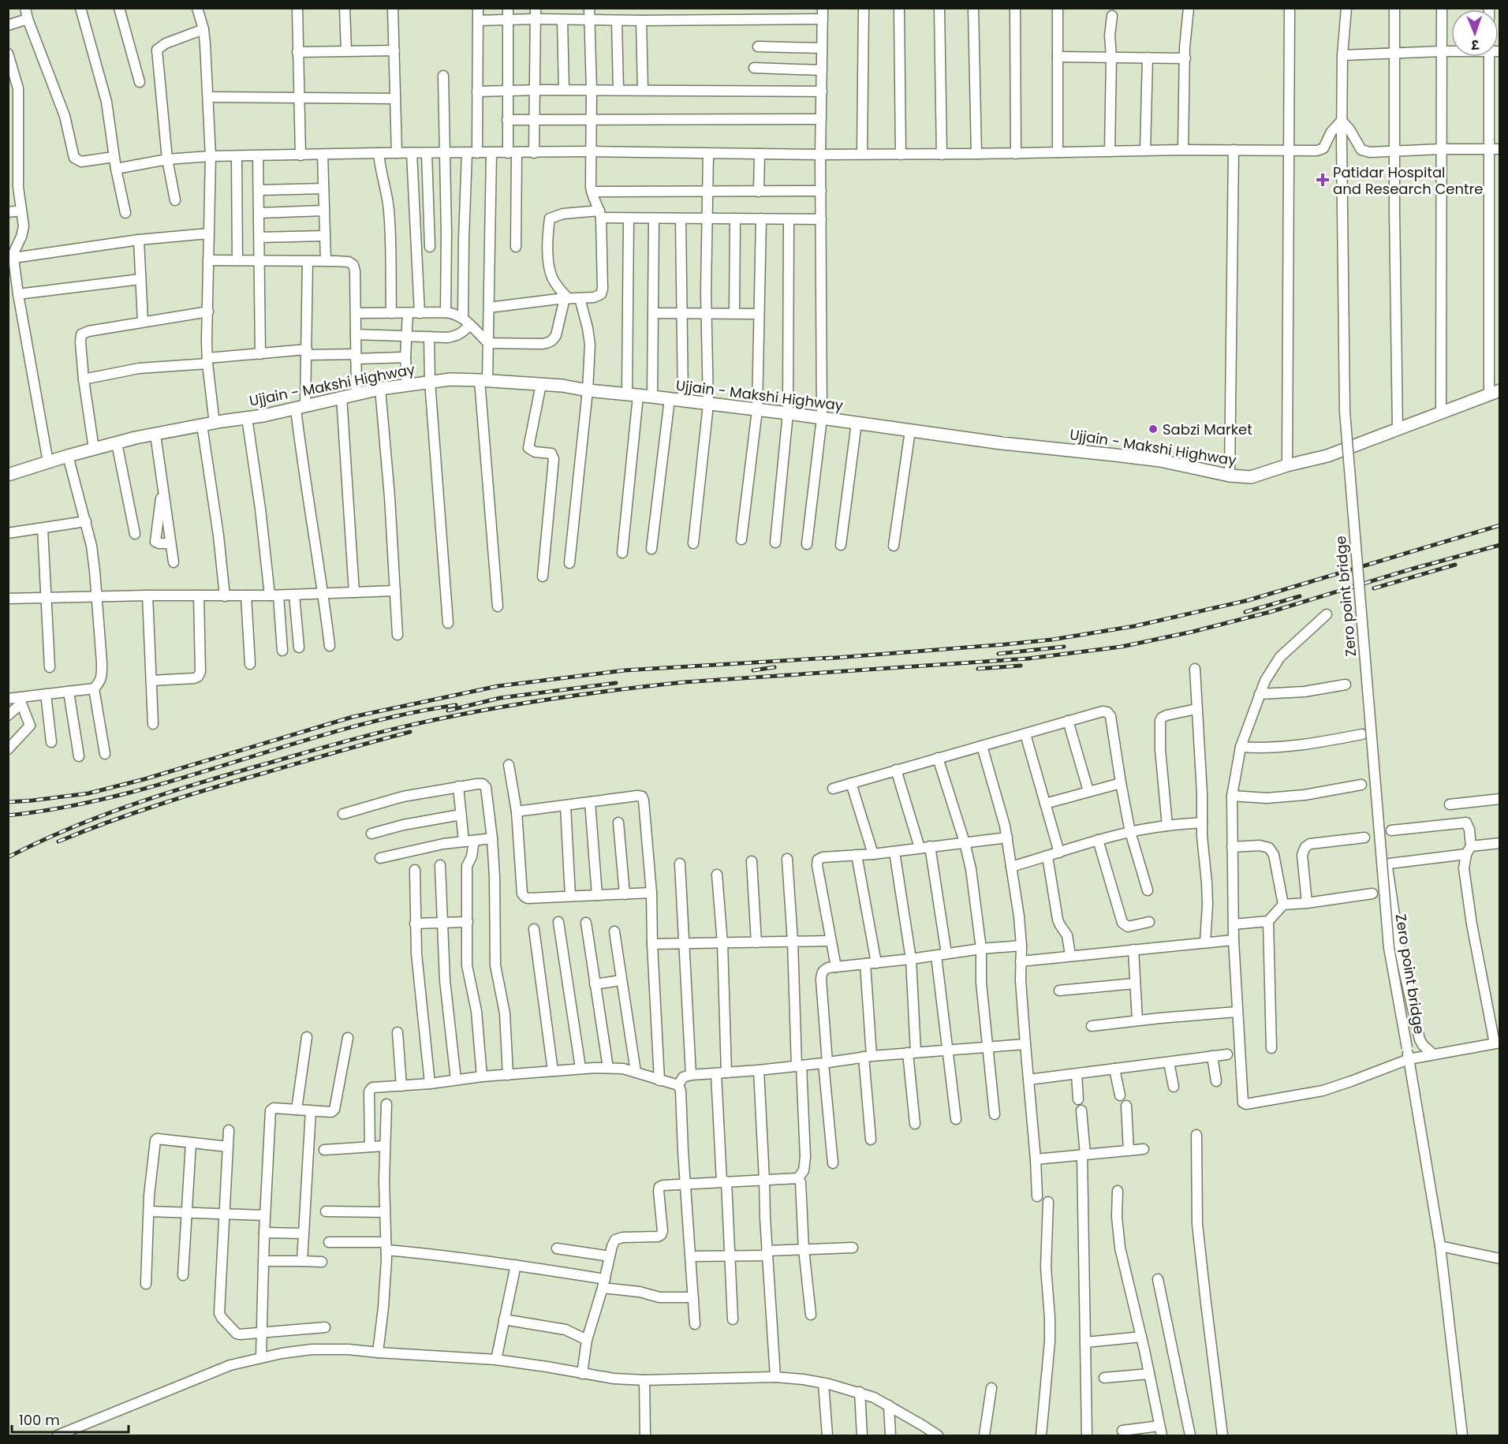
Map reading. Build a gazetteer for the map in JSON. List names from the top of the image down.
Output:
{
  "streets": {
    "main road": ["Ujjain - Makshi Highway"],
    "street": ["Zero point bridge"]
  },
  "places": {
    "health": ["Patidar Hospital and Research Centre"],
    "other": ["Sabzi Market"]
  },
  "scale_bar": "100 m",
  "north": "bottom"
}
